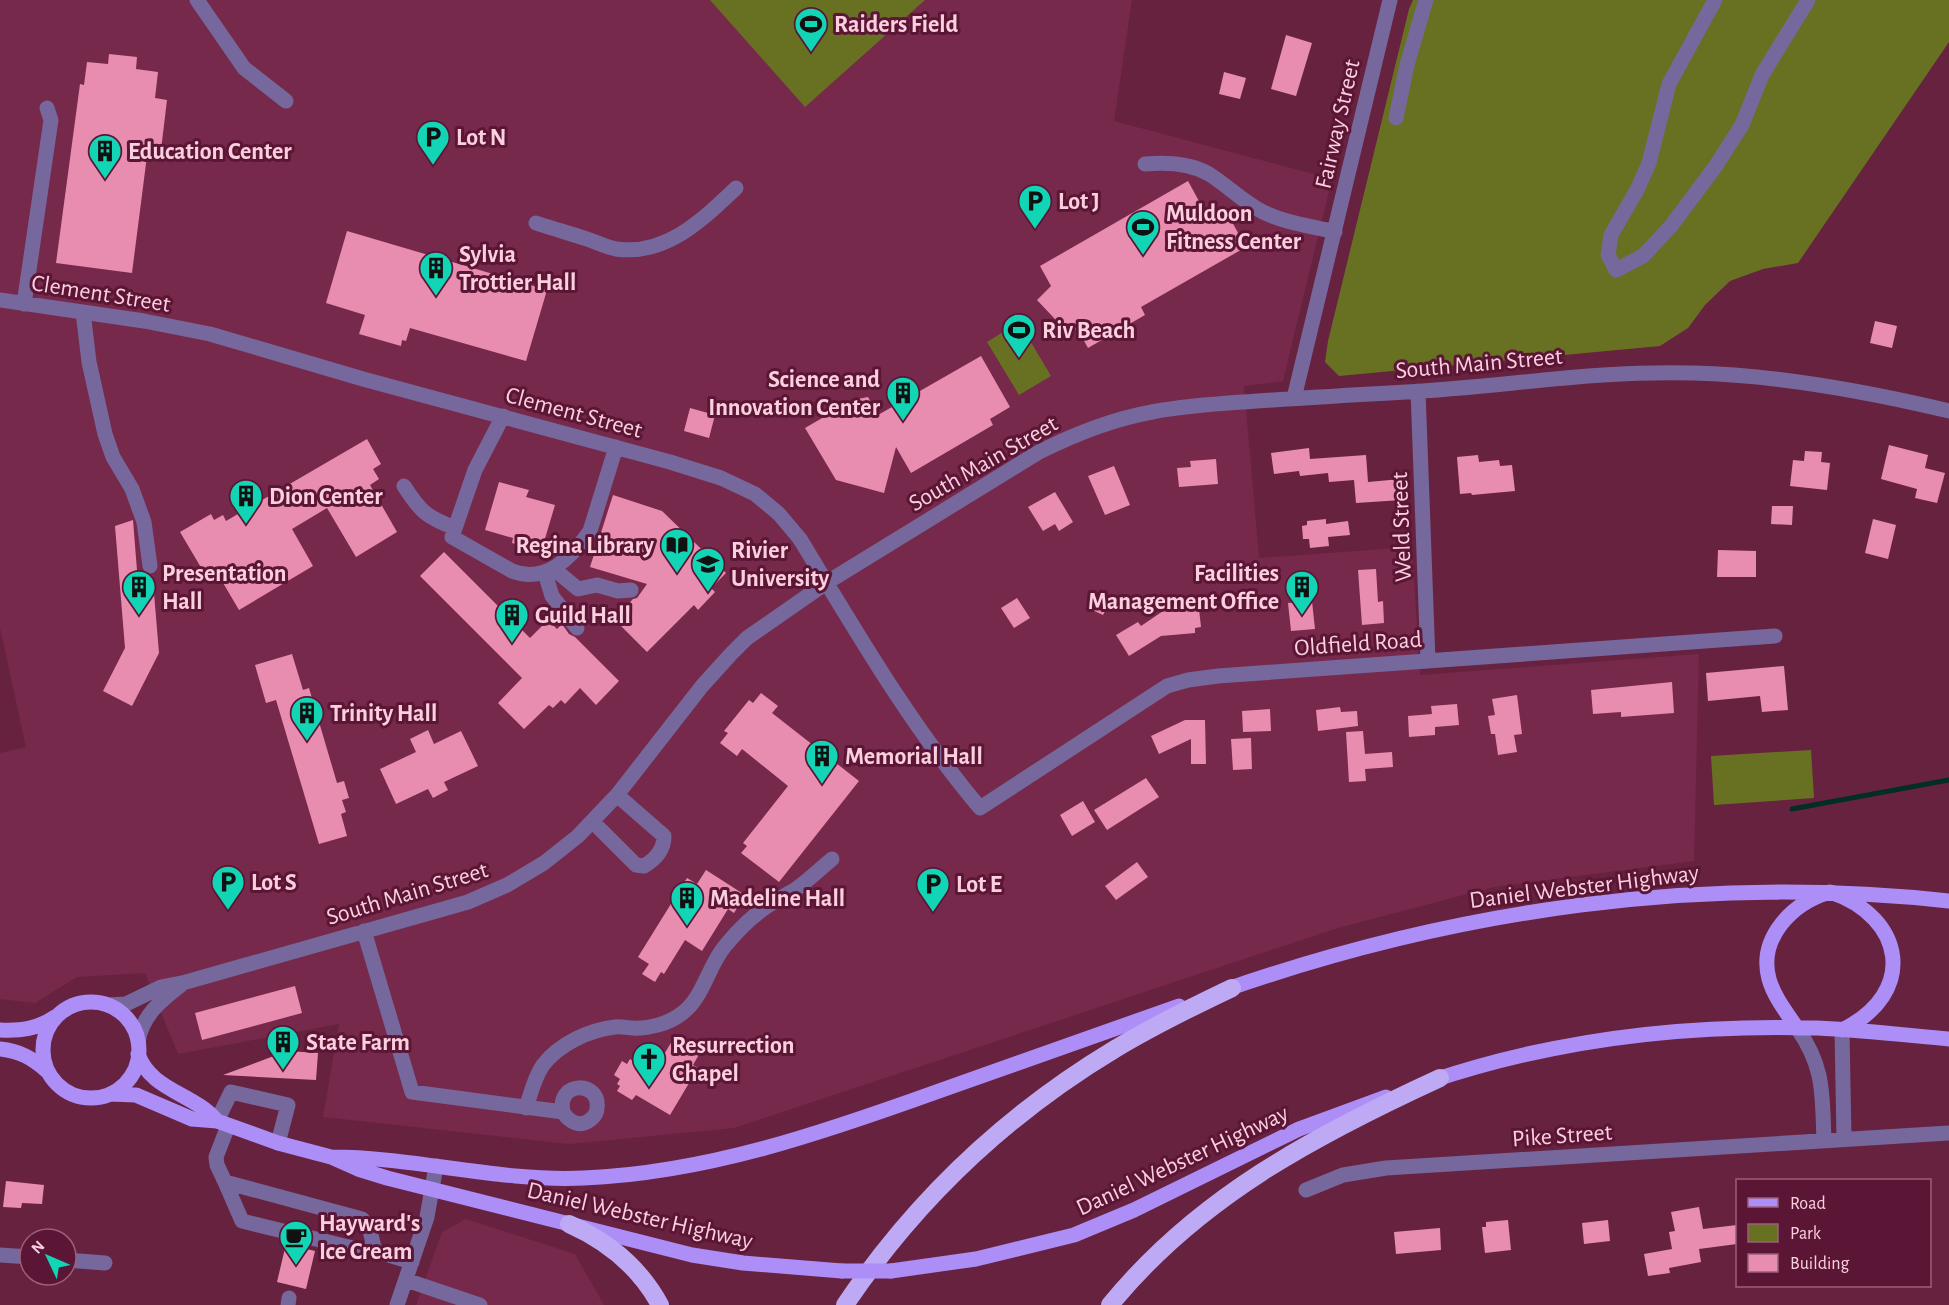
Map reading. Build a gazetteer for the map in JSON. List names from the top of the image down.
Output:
{
  "streets": {
    "main road": ["Daniel Webster Highway"],
    "street": [
      "Fairway Street",
      "Clement Street",
      "South Main Street",
      "Weld Street",
      "Oldfield Road",
      "Pike Street"
    ]
  },
  "crossings": [
    ["Fairway Street", "South Main Street"],
    ["Clement Street", "South Main Street"],
    ["Clement Street", "Oldfield Road"],
    ["South Main Street", "Weld Street"],
    ["Weld Street", "Oldfield Road"]
  ],
  "places": {
    "sports": ["Raiders Field", "Muldoon Fitness Center", "Riv Beach"],
    "parking": [
      "Lot N",
      "Lot J",
      "Lot S",
      "Lot E"
    ],
    "building": [
      "Education Center",
      "Sylvia Trottier Hall",
      "Science and Innovation Center",
      "Dion Center",
      "Presentation Hall",
      "Facilities Management Office",
      "Guild Hall",
      "Trinity Hall",
      "Memorial Hall",
      "Madeline Hall",
      "State Farm"
    ],
    "library": ["Regina Library"],
    "school or university": ["Rivier University"],
    "church": ["Resurrection Chapel"],
    "cafe": ["Hayward's Ice Cream"]
  },
  "legend": ["Road", "Park", "Building"],
  "north": "top left"
}
